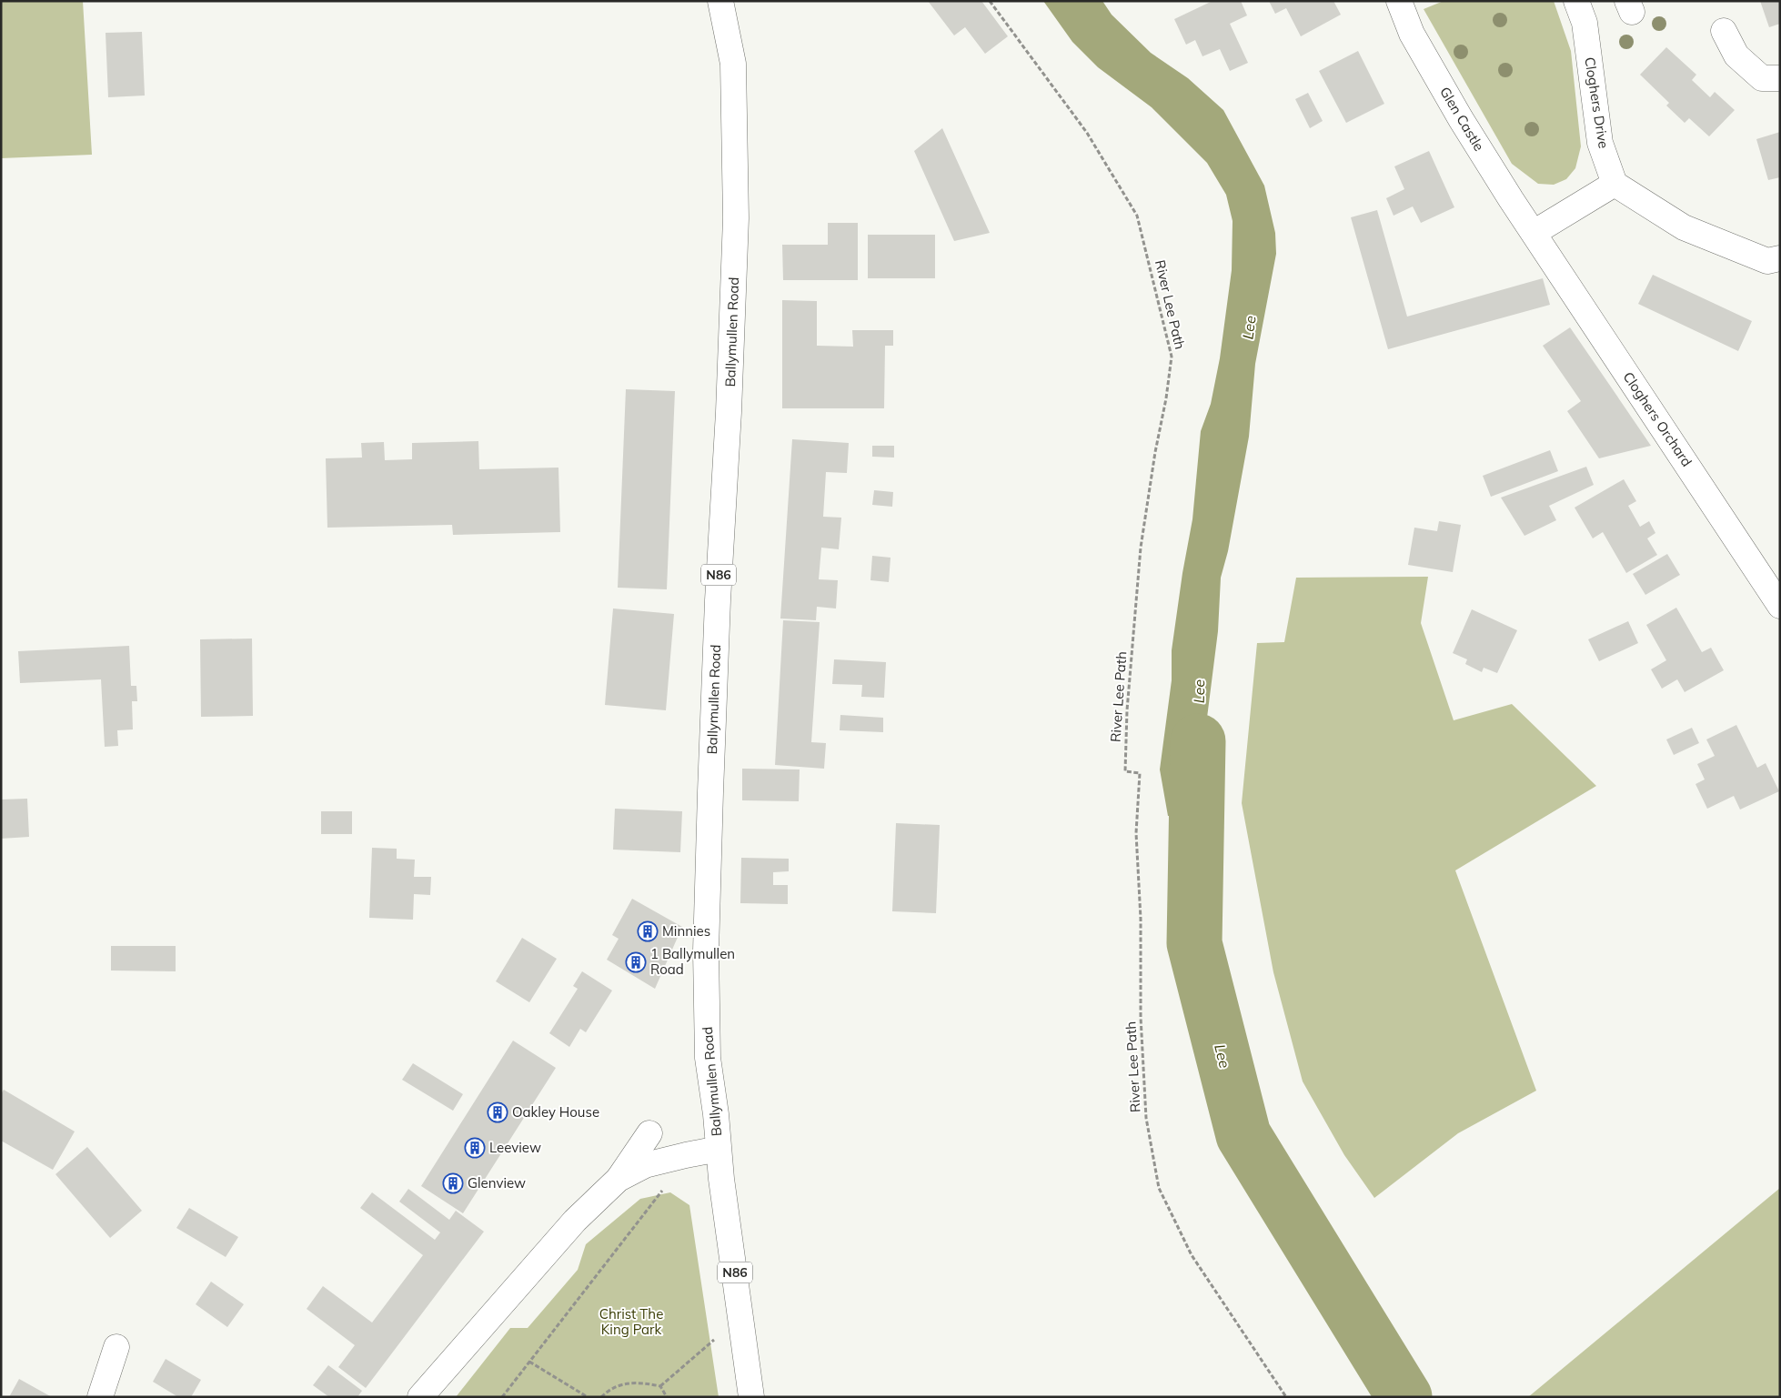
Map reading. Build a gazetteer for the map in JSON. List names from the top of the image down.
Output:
{
  "streets": {
    "main road": [
      "Cloghers Drive",
      "Glen Castle",
      "Ballymullen Road",
      "Cloghers Orchard",
      "N86"
    ],
    "path": ["River Lee Path"]
  },
  "crossings": [
    ["Glen Castle", "Cloghers Orchard"]
  ],
  "water": ["Lee"],
  "parks": ["Christ The King Park"],
  "places": {
    "building": [
      "Minnies",
      "1 Ballymullen Road",
      "Oakley House",
      "Leeview",
      "Glenview"
    ]
  }
}
